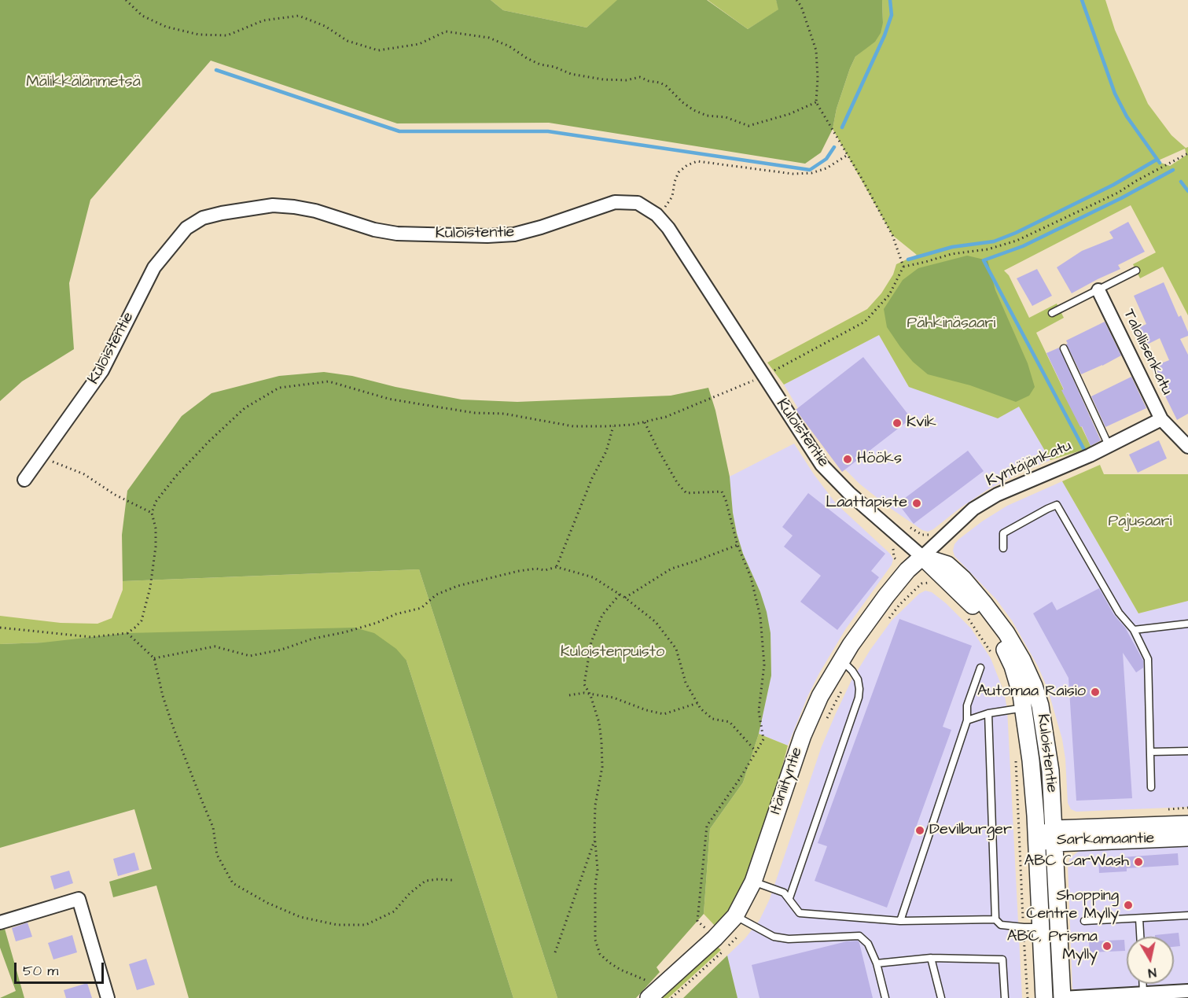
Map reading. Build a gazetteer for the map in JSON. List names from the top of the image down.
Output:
{
  "streets": {
    "street": [
      "Kuloistentie",
      "Talollisenkatu",
      "Kyntäjänkatu",
      "Itäniityntie",
      "Sarkamaantie"
    ]
  },
  "crossings": [
    ["Kuloistentie", "Kyntäjänkatu"],
    ["Kuloistentie", "Itäniityntie"],
    ["Kuloistentie", "Sarkamaantie"],
    ["Talollisenkatu", "Kyntäjänkatu"],
    ["Kyntäjänkatu", "Itäniityntie"]
  ],
  "parks": [
    "Mälikkälänmetsä",
    "Pähkinäsaari",
    "Pajusaari",
    "Kuloistenpuisto"
  ],
  "places": [
    "Kvik",
    "Hööks",
    "Laattapiste",
    "Automaa Raisio",
    "Devilburger",
    "ABC CarWash",
    "Shopping Centre Mylly",
    "ABC, Prisma Mylly"
  ],
  "scale_bar": "50 m",
  "north": "bottom"
}
